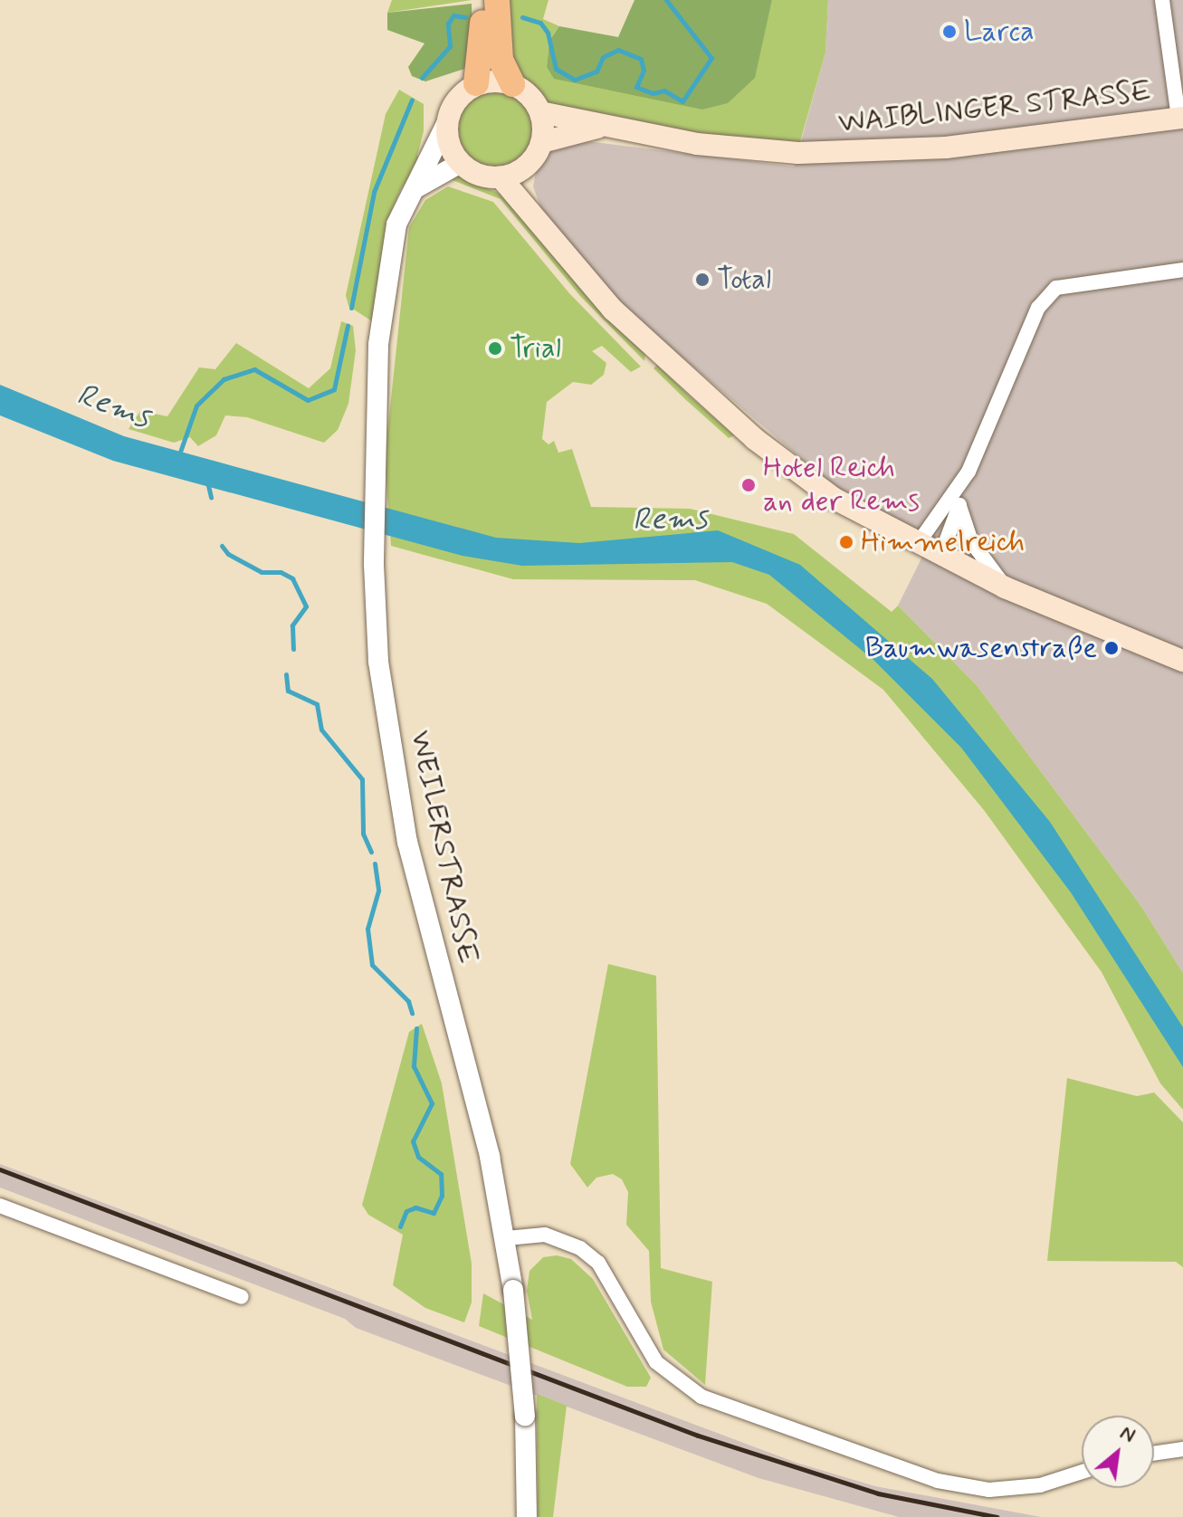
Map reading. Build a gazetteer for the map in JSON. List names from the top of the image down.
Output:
{
  "streets": {
    "main road": ["WAIBLINGER STRASSE"],
    "street": ["WEILERSTRASSE"]
  },
  "crossings": [
    ["WAIBLINGER STRASSE", "WEILERSTRASSE"]
  ],
  "water": ["Rems"],
  "places": [
    "Larca",
    "Total",
    "Trial",
    "Hotel Reich an der Rems",
    "Himmelreich",
    "Baumwasenstraße"
  ],
  "north": "top right"
}
